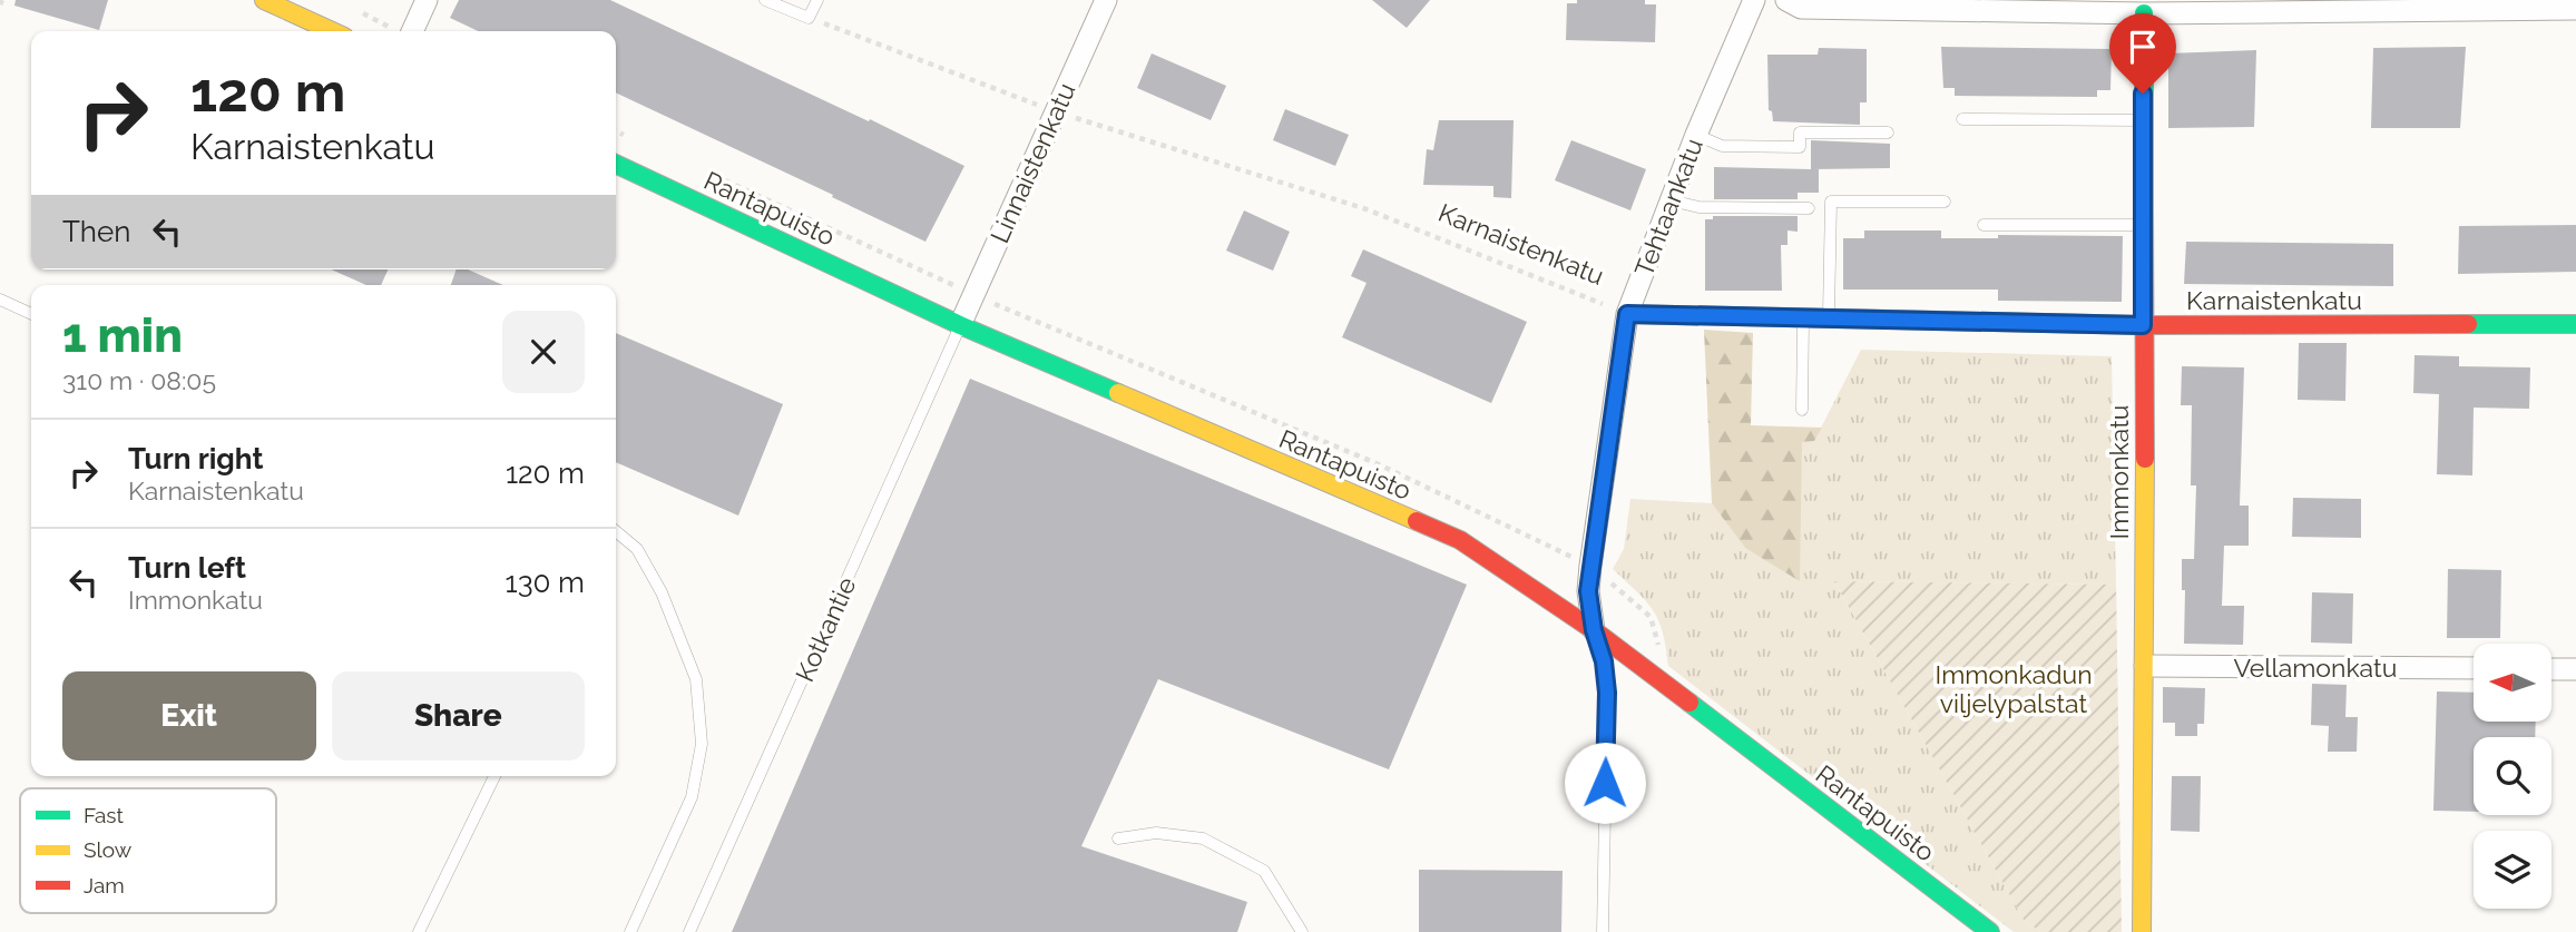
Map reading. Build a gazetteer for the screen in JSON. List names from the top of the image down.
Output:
{
  "streets": {
    "street": [
      "Linnaistenkatu",
      "Tehtaankatu",
      "Rantapuisto",
      "Karnaistenkatu",
      "Immonkatu",
      "Vellamonkatu"
    ],
    "lane": ["Kotkantie"]
  },
  "crossings": [
    ["Linnaistenkatu", "Rantapuisto"],
    ["Linnaistenkatu", "Karnaistenkatu"],
    ["Linnaistenkatu", "Kotkantie"],
    ["Tehtaankatu", "Rantapuisto"],
    ["Tehtaankatu", "Karnaistenkatu"],
    ["Rantapuisto", "Kotkantie"],
    ["Karnaistenkatu", "Immonkatu"],
    ["Immonkatu", "Vellamonkatu"]
  ],
  "parks": ["Immonkadun viljelypalstat"],
  "legend": ["Fast", "Slow", "Jam"],
  "north": "left",
  "page": {
    "turn": ["120 m", "Karnaistenkatu"],
    "then": "Then",
    "heading": ["1 min", "310 m · 08:05"],
    "list": [
      {
        "name": "Turn right",
        "note": "Karnaistenkatu",
        "value": "120 m"
      },
      {
        "name": "Turn left",
        "note": "Immonkatu",
        "value": "130 m"
      }
    ],
    "buttons": ["Exit", "Share"]
  }
}
